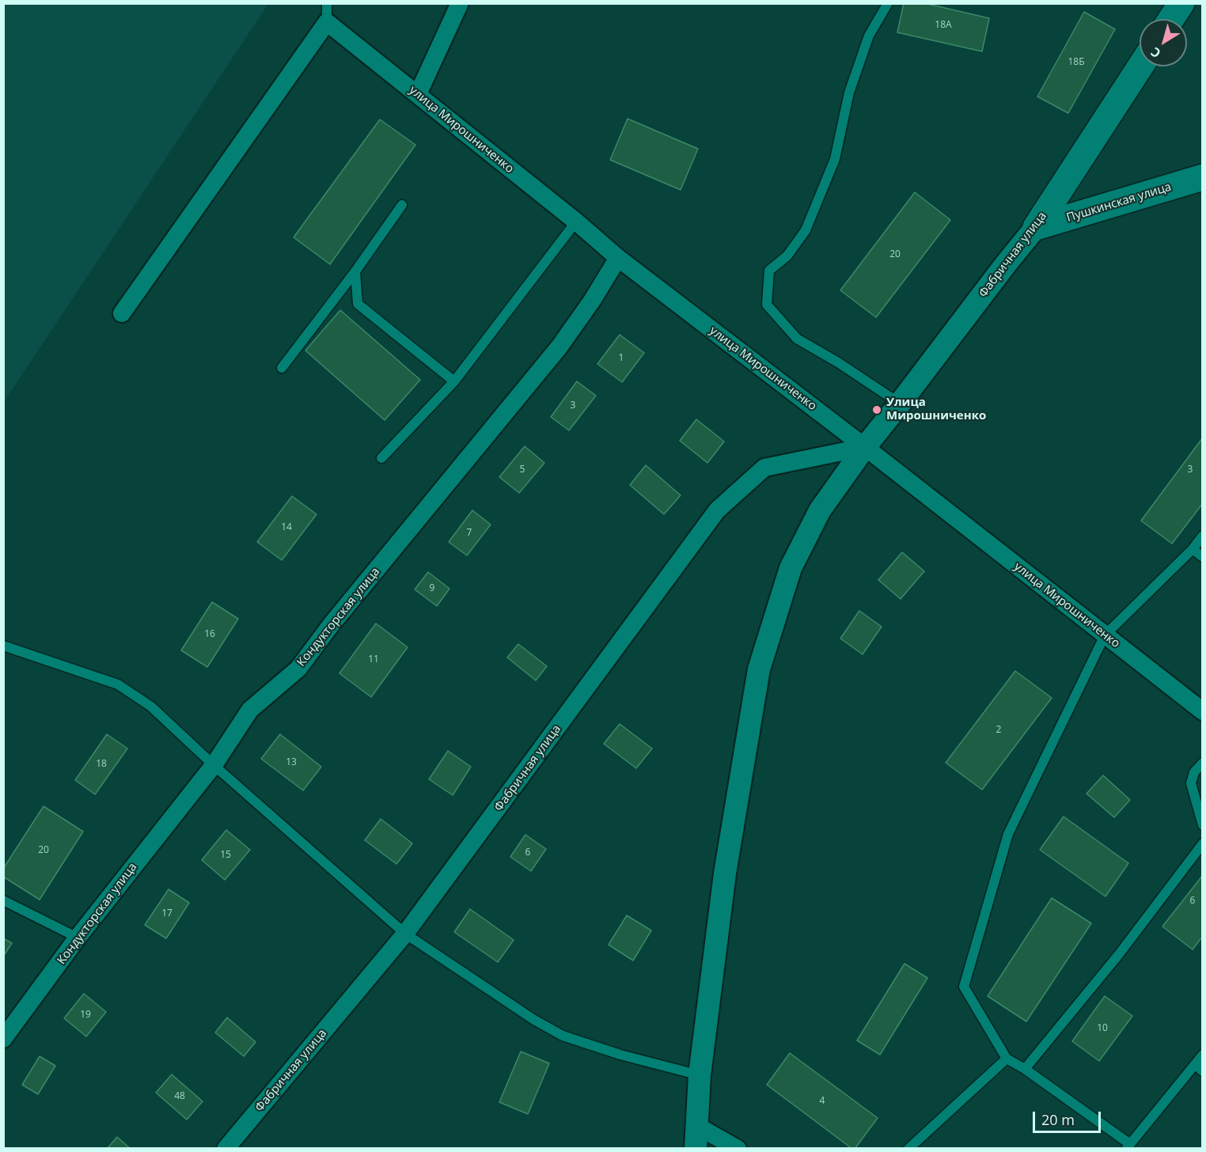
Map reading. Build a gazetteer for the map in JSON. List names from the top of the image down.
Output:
{
  "streets": {
    "main road": ["Пушкинская улица", "Фабричная улица"],
    "street": ["улица Мирошниченко", "Кондукторская улица"]
  },
  "crossings": [
    ["улица Мирошниченко", "Фабричная улица"],
    ["улица Мирошниченко", "Кондукторская улица"],
    ["Пушкинская улица", "Фабричная улица"]
  ],
  "places": ["Улица Мирошниченко"],
  "house_numbers": [
    "18А",
    "18Б",
    "20",
    "1",
    "3",
    "5",
    "3",
    "14",
    "7",
    "9",
    "16",
    "11",
    "2",
    "13",
    "18",
    "20",
    "6",
    "15",
    "6",
    "17",
    "19",
    "10",
    "48",
    "4"
  ],
  "scale_bar": "20 m",
  "north": "bottom left"
}
